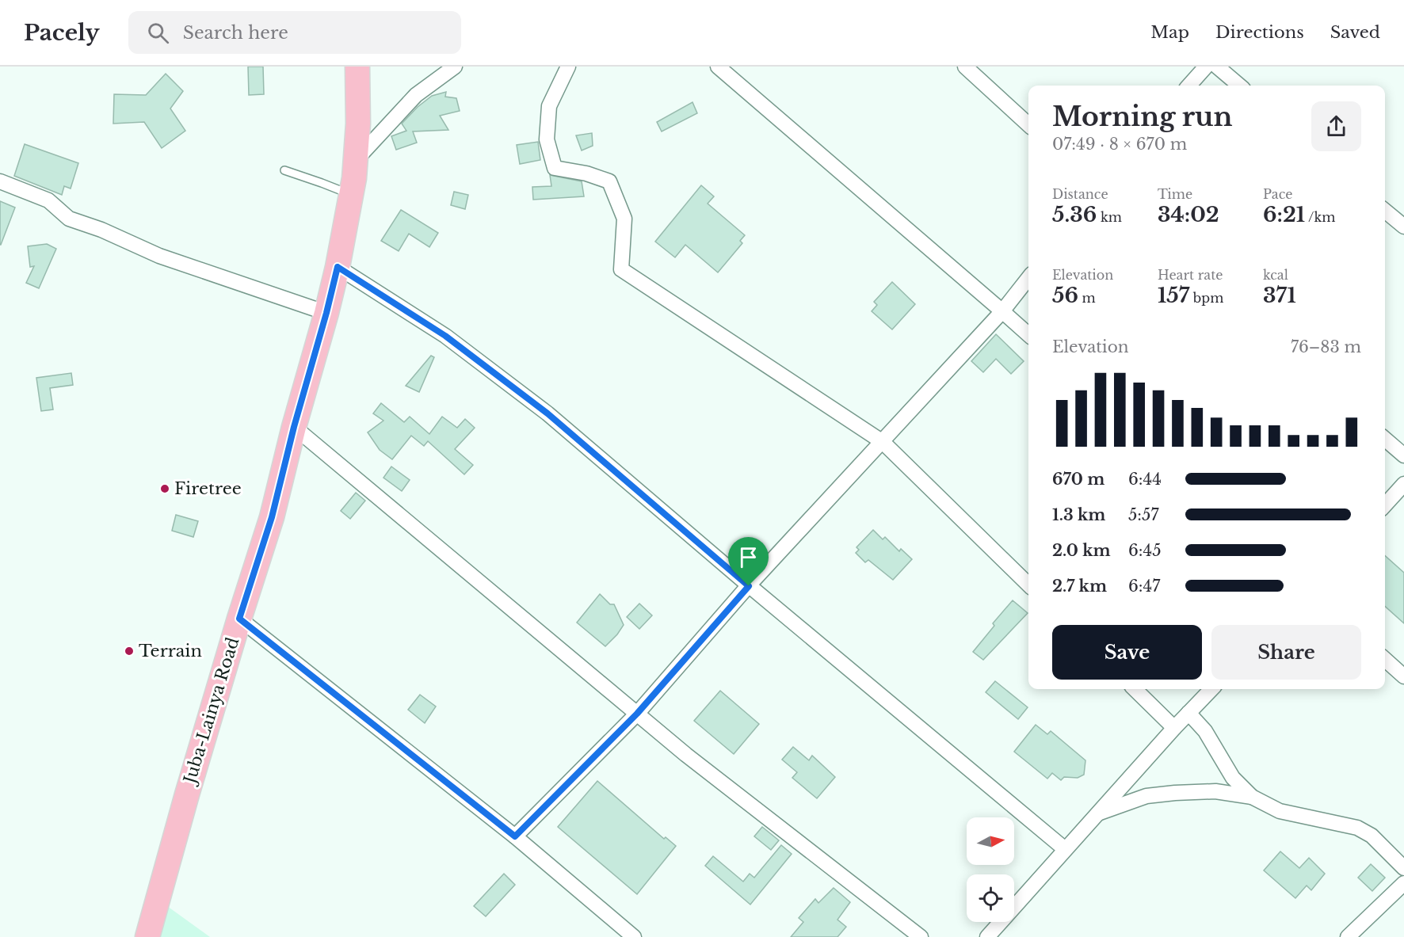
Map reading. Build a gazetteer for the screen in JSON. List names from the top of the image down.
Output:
{
  "streets": {
    "main road": ["Juba-Lainya Road"]
  },
  "places": ["Firetree", "Terrain"],
  "north": "right",
  "page": {
    "header": "Pacely",
    "search": "Search here",
    "nav": ["Map", "Directions", "Saved"],
    "heading": ["Morning run", "07:49 · 8 × 670 m"],
    "stats": [
      ["Distance", "5.36 km"],
      ["Time", "34:02"],
      ["Pace", "6:21 /km"],
      ["Elevation", "56 m"],
      ["Heart rate", "157 bpm"],
      ["kcal", "371"]
    ],
    "chart": ["Elevation", "76–83 m"],
    "list": [
      {
        "name": "670 m",
        "note": "6:44"
      },
      {
        "name": "1.3 km",
        "note": "5:57"
      },
      {
        "name": "2.0 km",
        "note": "6:45"
      },
      {
        "name": "2.7 km",
        "note": "6:47"
      }
    ],
    "buttons": ["Save", "Share"]
  }
}
